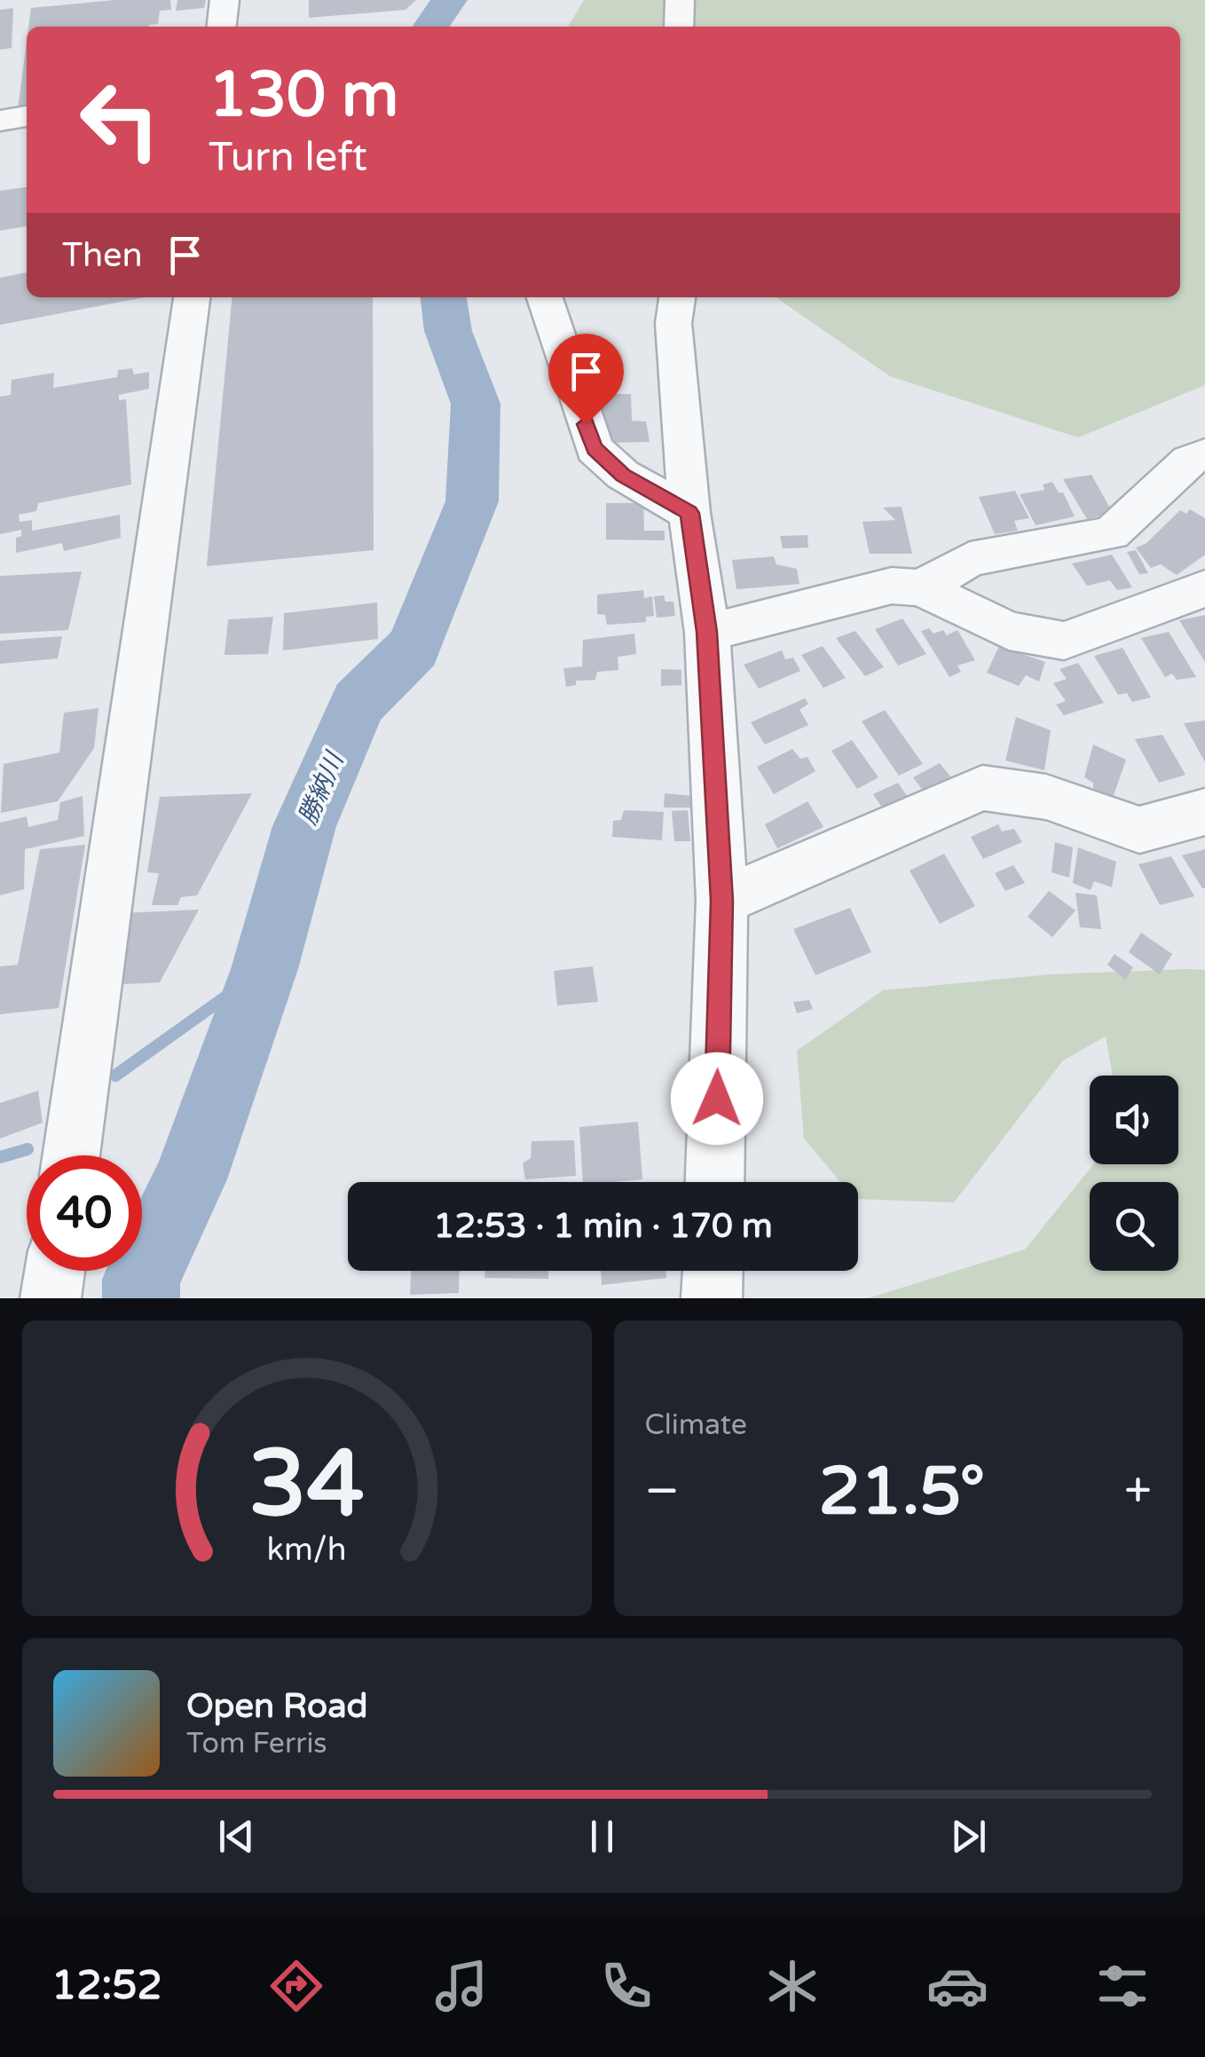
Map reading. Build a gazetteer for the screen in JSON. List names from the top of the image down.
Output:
{
  "water": ["勝納川"],
  "page": {
    "turn": ["130 m", "Turn left"],
    "then": "Then",
    "limit": "40",
    "trip": "12:53 · 1 min · 170 m",
    "tile": "Climate",
    "heat": ["−", "21.5°", "+"],
    "song": ["Open Road", "Tom Ferris"],
    "tabs": "12:52",
    "gauge": ["34", "km/h"]
  }
}
